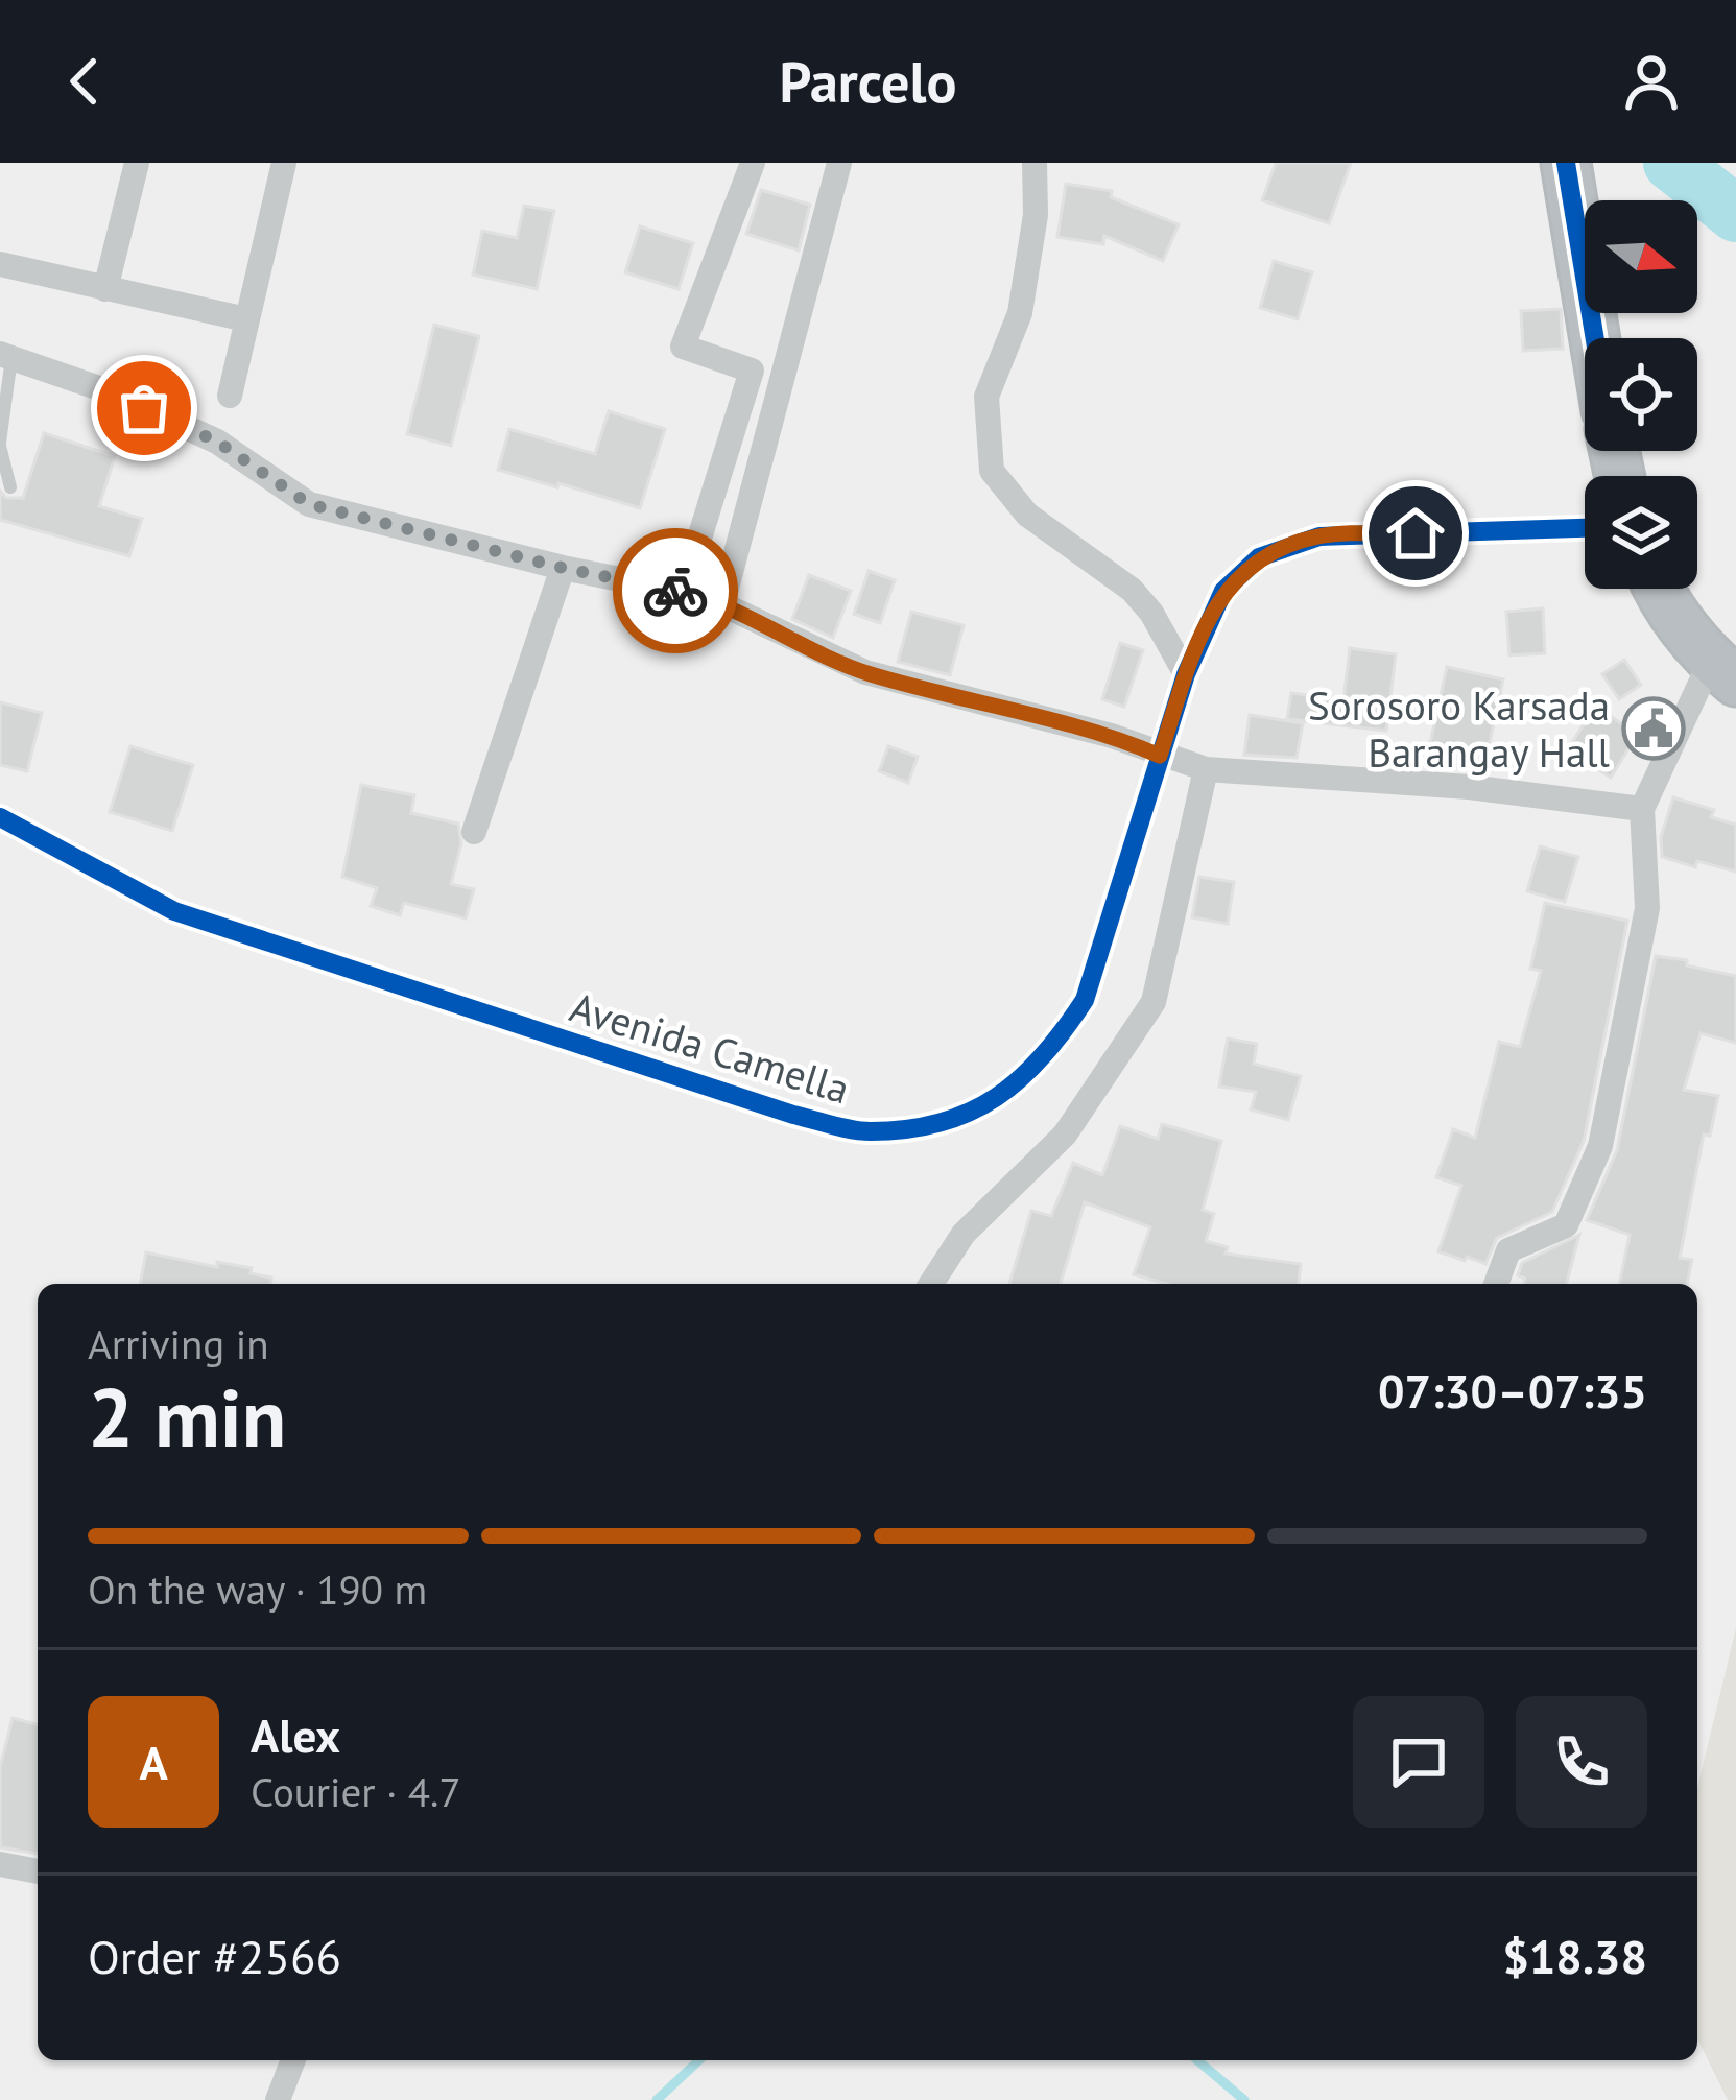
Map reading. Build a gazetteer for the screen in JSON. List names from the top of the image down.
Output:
{
  "streets": {
    "street": ["Avenida Camella"]
  },
  "places": {
    "public building": ["Sorosoro Karsada Barangay Hall"]
  },
  "north": "right",
  "page": {
    "header": "Parcelo",
    "heading": ["2 min", "Arriving in", "07:30–07:35"],
    "panel": [
      "Alex",
      "Courier · 4.7",
      "Order #2566",
      "$18.38"
    ],
    "bar": "On the way · 190 m",
    "round": "A"
  }
}
